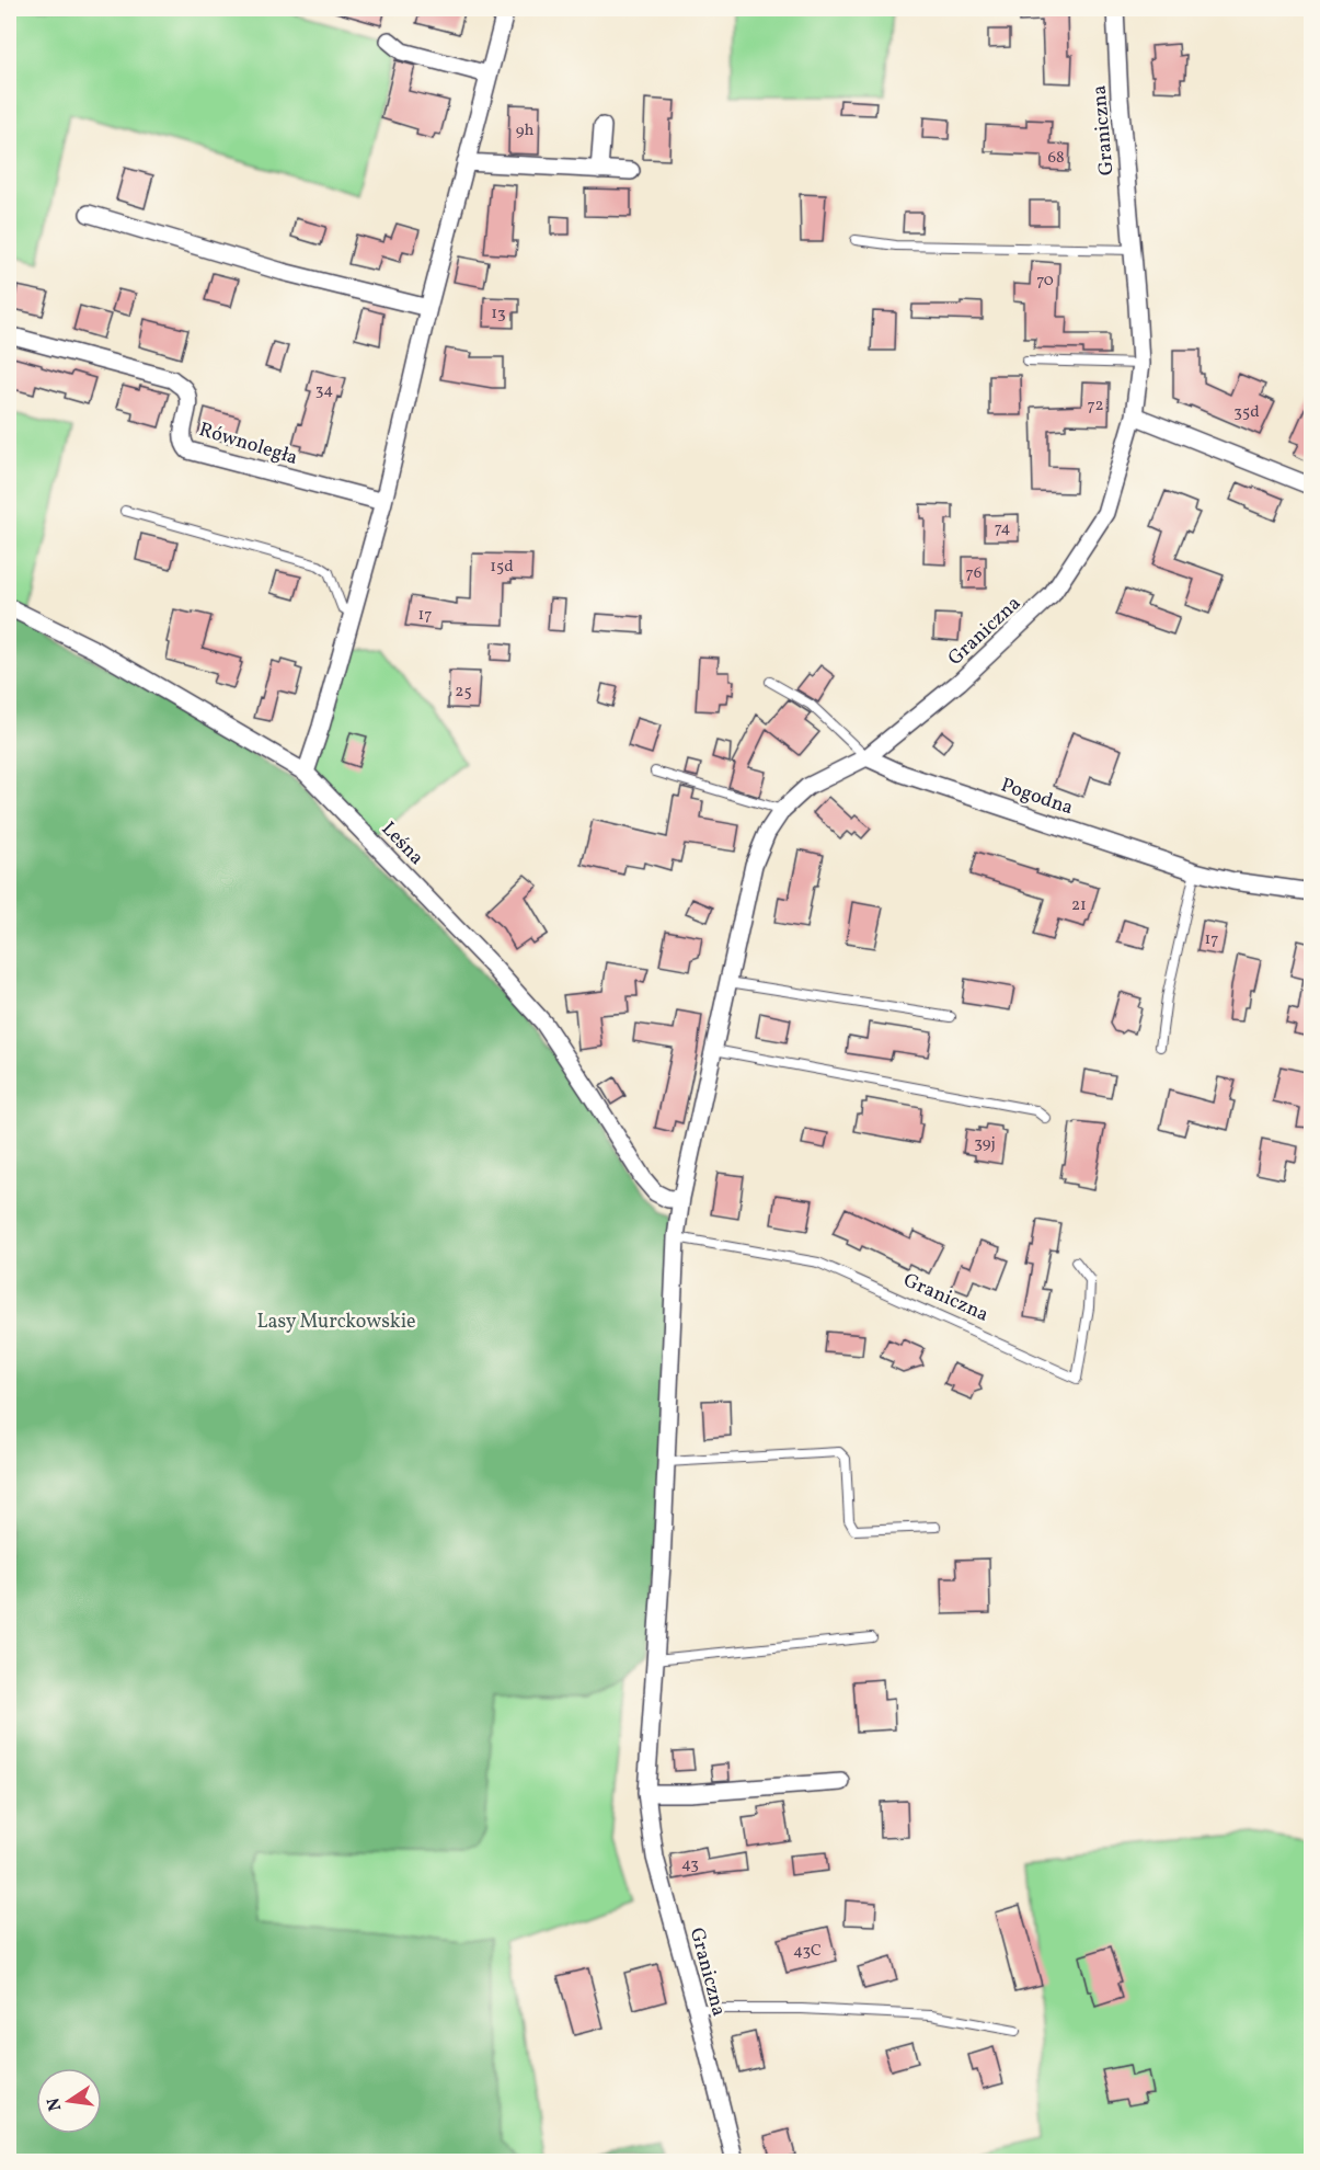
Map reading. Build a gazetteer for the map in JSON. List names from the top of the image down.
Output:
{
  "streets": {
    "street": [
      "Graniczna",
      "Równoległa",
      "Pogodna",
      "Leśna"
    ]
  },
  "crossings": [
    ["Graniczna", "Pogodna"],
    ["Graniczna", "Leśna"]
  ],
  "parks": ["Lasy Murckowskie"],
  "house_numbers": [
    "9h",
    "68",
    "70",
    "13",
    "34",
    "72",
    "35d",
    "74",
    "15d",
    "76",
    "17",
    "25",
    "21",
    "17",
    "39j",
    "43",
    "43C"
  ],
  "north": "left"
}
